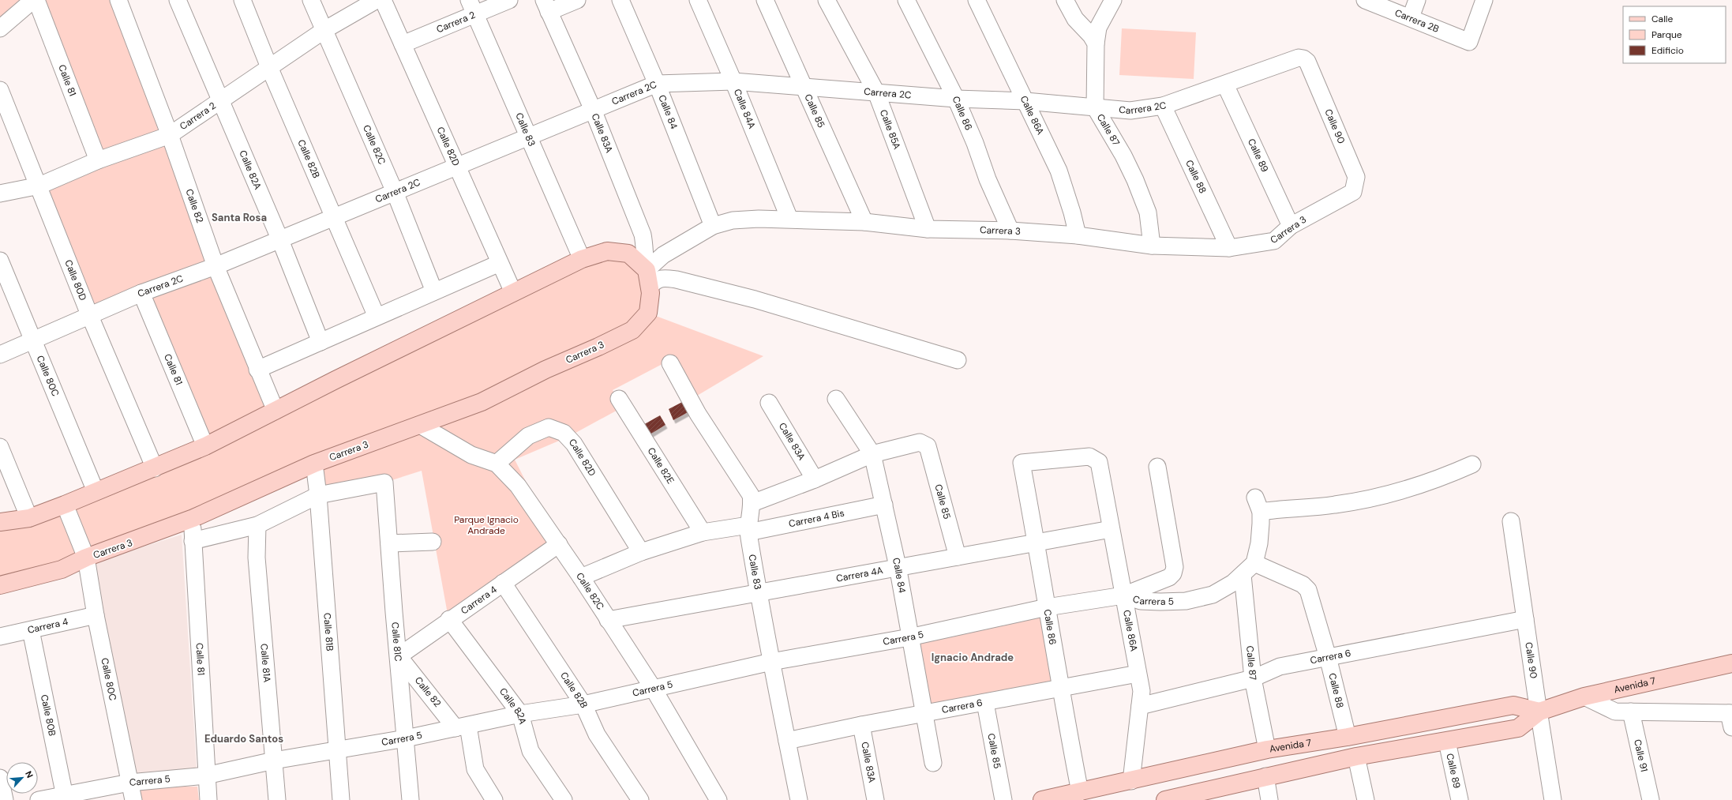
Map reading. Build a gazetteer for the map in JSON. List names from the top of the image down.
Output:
{
  "streets": {
    "main road": ["Carrera 3", "Avenida 7"],
    "street": [
      "Carrera 2B",
      "Carrera 2",
      "Calle 81",
      "Carrera 2C",
      "Calle 84A",
      "Calle 85",
      "Calle 84",
      "Calle 86",
      "Calle 86A",
      "Calle 90",
      "Calle 83",
      "Calle 85A",
      "Calle 87",
      "Calle 83A",
      "Calle 82C",
      "Calle 82D",
      "Calle 89",
      "Calle 82B",
      "Calle 82A",
      "Calle 88",
      "Calle 82",
      "Calle 80D",
      "Calle 80C",
      "Calle 82E",
      "Carrera 4 Bis",
      "Carrera 4A",
      "Carrera 4",
      "Carrera 5",
      "Calle 81B",
      "Calle 81C",
      "Carrera 6",
      "Calle 81A",
      "Calle 80B",
      "Calle 91"
    ]
  },
  "crossings": [
    ["Carrera 2", "Calle 81"],
    ["Carrera 2", "Calle 83"],
    ["Carrera 2", "Calle 82C"],
    ["Carrera 2", "Calle 82D"],
    ["Carrera 2", "Calle 82B"],
    ["Carrera 2", "Calle 82A"],
    ["Carrera 2", "Calle 82"],
    ["Carrera 2", "Calle 80D"],
    ["Calle 81", "Carrera 2C"],
    ["Calle 81", "Carrera 3"],
    ["Calle 81", "Carrera 5"],
    ["Carrera 2C", "Calle 84A"],
    ["Carrera 2C", "Calle 85"],
    ["Carrera 2C", "Calle 84"],
    ["Carrera 2C", "Calle 86"],
    ["Carrera 2C", "Calle 86A"],
    ["Carrera 2C", "Calle 90"],
    ["Carrera 2C", "Calle 83"],
    ["Carrera 2C", "Calle 85A"],
    ["Carrera 2C", "Calle 87"],
    ["Carrera 2C", "Calle 83A"],
    ["Carrera 2C", "Calle 82C"],
    ["Carrera 2C", "Calle 82D"],
    ["Carrera 2C", "Calle 89"],
    ["Carrera 2C", "Calle 82B"],
    ["Carrera 2C", "Calle 82A"],
    ["Carrera 2C", "Calle 88"],
    ["Carrera 2C", "Calle 82"],
    ["Carrera 2C", "Calle 80D"],
    ["Carrera 2C", "Calle 80C"],
    ["Calle 84A", "Carrera 3"],
    ["Calle 85", "Calle 84"],
    ["Calle 85", "Carrera 3"],
    ["Calle 85", "Carrera 4A"],
    ["Calle 85", "Carrera 6"],
    ["Calle 84", "Carrera 3"],
    ["Calle 84", "Carrera 4 Bis"],
    ["Calle 84", "Carrera 4A"],
    ["Calle 84", "Carrera 5"],
    ["Calle 84", "Carrera 6"],
    ["Calle 86", "Calle 86A"],
    ["Calle 86", "Carrera 3"],
    ["Calle 86", "Carrera 4A"],
    ["Calle 86", "Carrera 5"],
    ["Calle 86", "Carrera 6"],
    ["Calle 86", "Avenida 7"],
    ["Calle 86A", "Carrera 3"],
    ["Calle 86A", "Carrera 4A"],
    ["Calle 86A", "Carrera 5"],
    ["Calle 86A", "Carrera 6"],
    ["Calle 86A", "Avenida 7"],
    ["Calle 90", "Carrera 3"],
    ["Calle 90", "Carrera 6"],
    ["Calle 90", "Avenida 7"],
    ["Calle 83", "Carrera 4 Bis"],
    ["Calle 83", "Carrera 4A"],
    ["Calle 83", "Carrera 5"],
    ["Calle 83", "Carrera 6"],
    ["Calle 85A", "Carrera 3"],
    ["Calle 87", "Carrera 3"],
    ["Calle 87", "Carrera 5"],
    ["Calle 87", "Carrera 6"],
    ["Calle 87", "Avenida 7"],
    ["Calle 83A", "Carrera 3"],
    ["Calle 83A", "Carrera 6"],
    ["Calle 82C", "Calle 82D"],
    ["Calle 82C", "Carrera 3"],
    ["Calle 82C", "Carrera 4A"],
    ["Calle 82C", "Carrera 4"],
    ["Calle 82C", "Carrera 5"],
    ["Calle 89", "Carrera 3"],
    ["Calle 89", "Avenida 7"],
    ["Calle 82B", "Carrera 4"],
    ["Calle 82B", "Carrera 5"],
    ["Calle 82A", "Carrera 4"],
    ["Calle 82A", "Carrera 5"],
    ["Calle 88", "Carrera 3"],
    ["Calle 88", "Carrera 5"],
    ["Calle 88", "Carrera 6"],
    ["Calle 88", "Avenida 7"],
    ["Calle 82", "Carrera 4"],
    ["Calle 82", "Carrera 5"],
    ["Calle 82", "Calle 81C"],
    ["Carrera 3", "Calle 80C"],
    ["Carrera 3", "Calle 81B"],
    ["Calle 80C", "Carrera 4"],
    ["Calle 80C", "Carrera 5"],
    ["Carrera 4", "Calle 81C"],
    ["Carrera 4", "Calle 80B"],
    ["Carrera 5", "Calle 81B"],
    ["Carrera 5", "Calle 81C"],
    ["Carrera 5", "Calle 81A"],
    ["Carrera 5", "Calle 80B"],
    ["Calle 81B", "Calle 81C"]
  ],
  "districts": ["Santa Rosa", "Ignacio Andrade", "Eduardo Santos"],
  "parks": ["Parque Ignacio Andrade"],
  "legend": ["Calle", "Parque", "Edificio"],
  "north": "top right"
}
